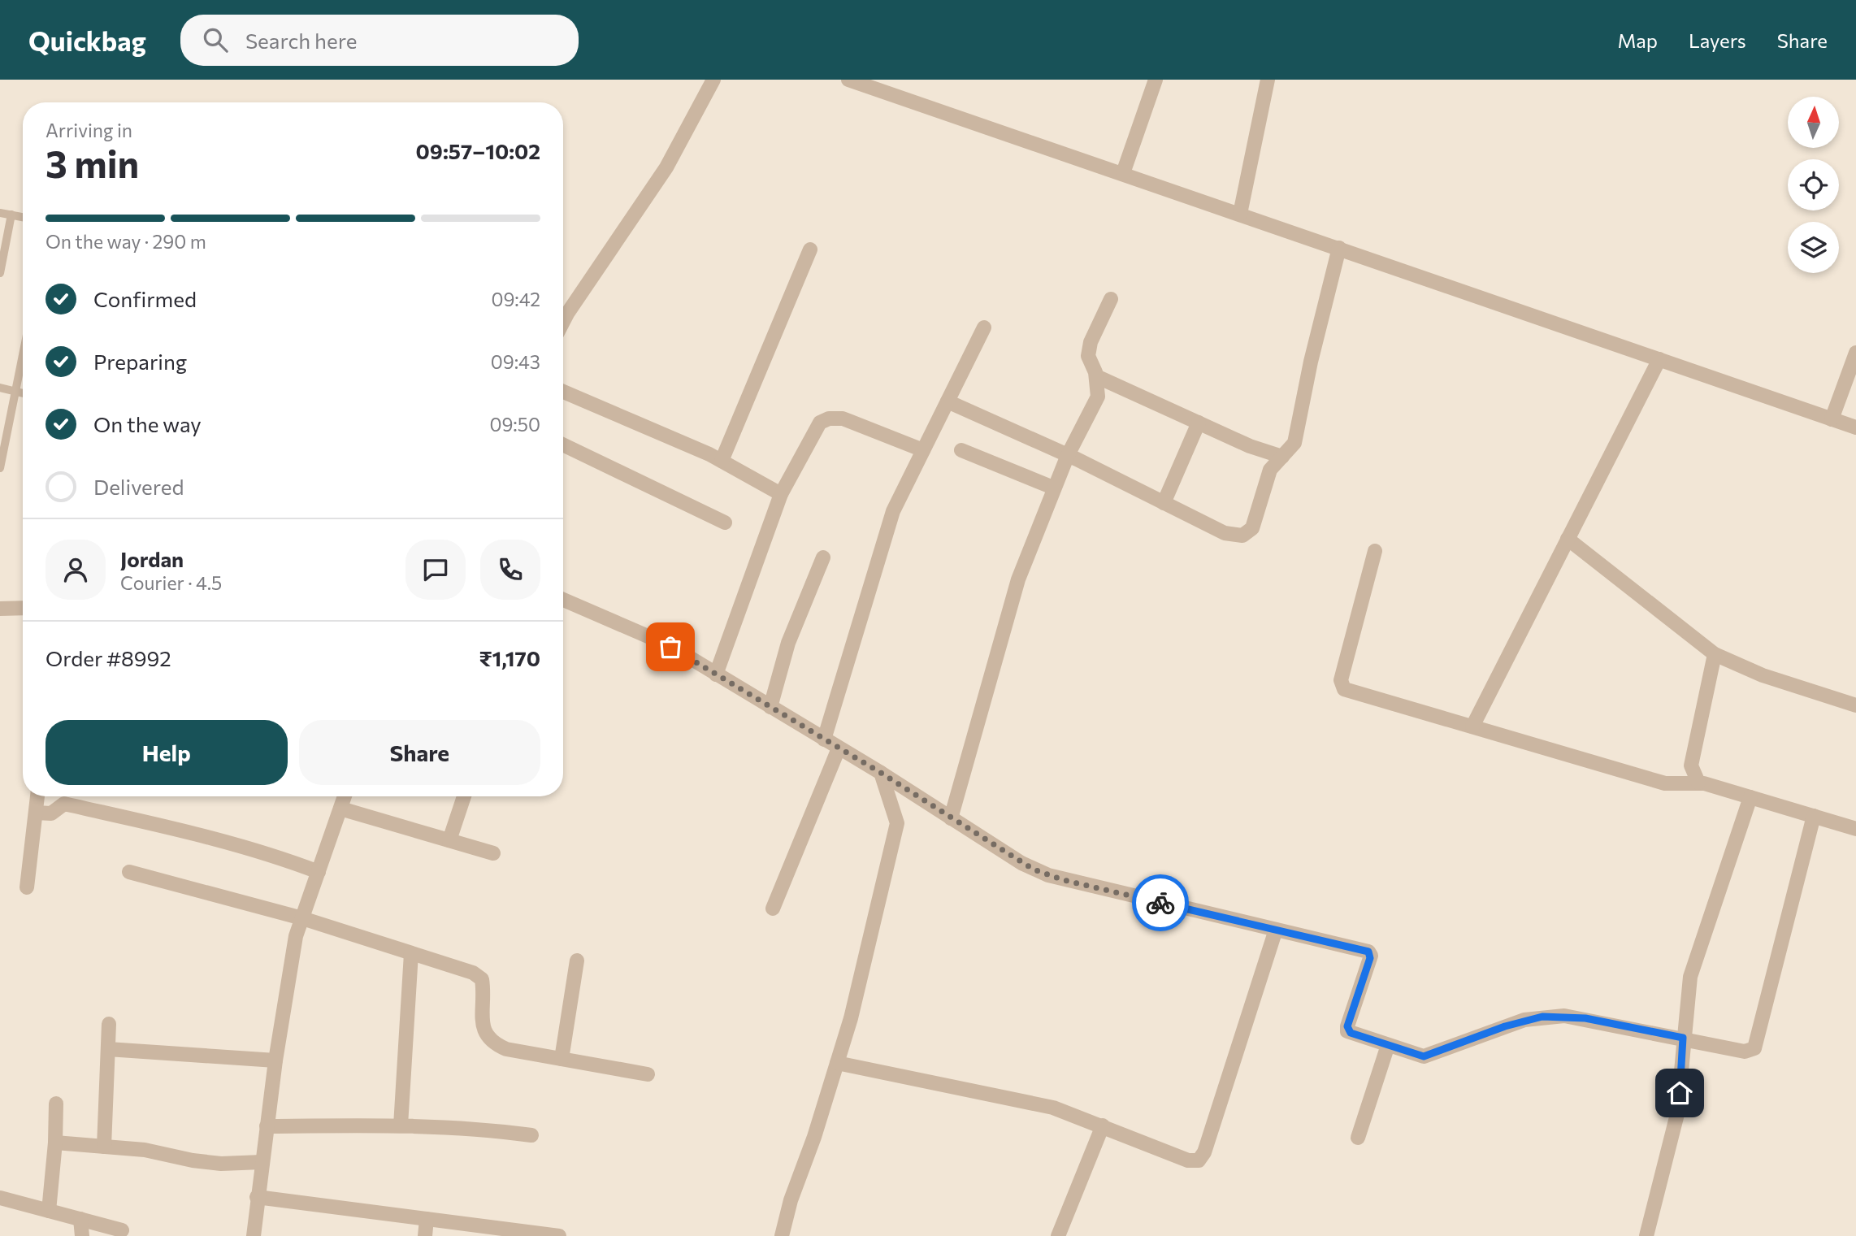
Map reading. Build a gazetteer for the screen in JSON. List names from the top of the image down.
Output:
{
  "north": "top",
  "page": {
    "header": "Quickbag",
    "search": "Search here",
    "nav": ["Map", "Layers", "Share"],
    "heading": ["3 min", "Arriving in", "09:57–10:02"],
    "panel": [
      "Jordan",
      "Courier · 4.5",
      "Order #8992",
      "₹1,170"
    ],
    "bar": "On the way · 290 m",
    "list": [
      ["Confirmed", "09:42"],
      ["Preparing", "09:43"],
      ["On the way", "09:50"],
      "Delivered"
    ],
    "buttons": ["Help", "Share"]
  }
}
